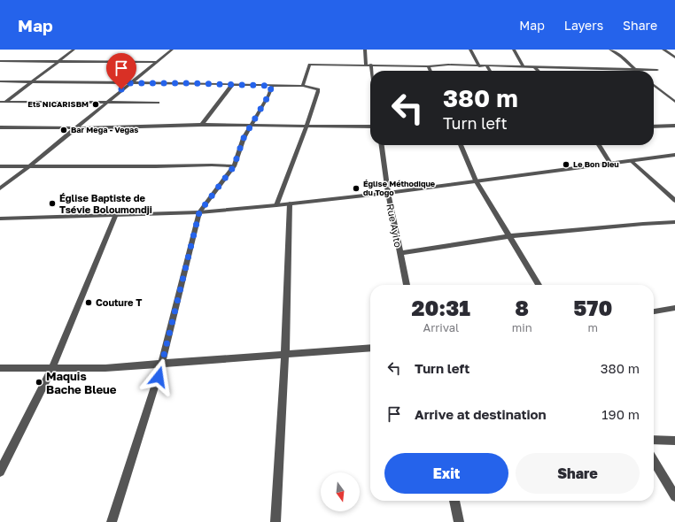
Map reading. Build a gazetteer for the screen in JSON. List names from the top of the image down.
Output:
{
  "streets": {
    "street": ["Rue Ayito"]
  },
  "places": [
    "Ets NICARISBM",
    "Bar Mega - Vegas",
    "Le Bon Dieu",
    "Église Méthodique du Togo",
    "Église Baptiste de Tsévie Boloumondji",
    "Couture T",
    "Maquis Bache Bleue"
  ],
  "north": "bottom",
  "page": {
    "header": "Map",
    "nav": ["Map", "Layers", "Share"],
    "turn": ["380 m", "Turn left"],
    "eta": [
      "20:31",
      "Arrival",
      "8",
      "min",
      "570",
      "m"
    ],
    "list": [
      {
        "name": "Turn left",
        "value": "380 m"
      },
      {
        "name": "Arrive at destination",
        "value": "190 m"
      }
    ],
    "buttons": ["Exit", "Share"]
  }
}
